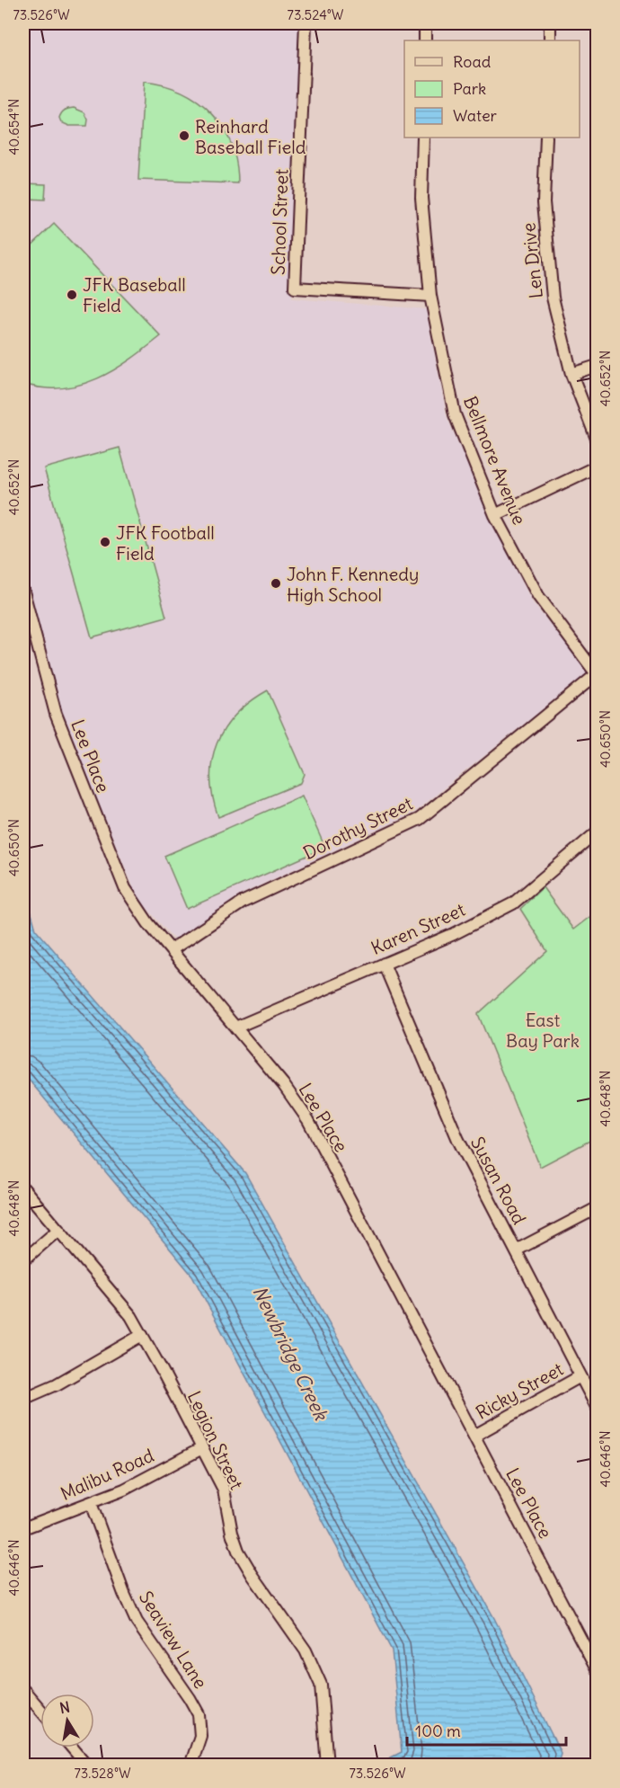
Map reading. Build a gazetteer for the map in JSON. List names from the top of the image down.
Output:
{
  "streets": {
    "street": [
      "School Street",
      "Len Drive",
      "Bellmore Avenue",
      "Lee Place",
      "Dorothy Street",
      "Karen Street",
      "Susan Road",
      "Ricky Street",
      "Legion Street",
      "Malibu Road",
      "Seaview Lane"
    ]
  },
  "crossings": [
    ["School Street", "Bellmore Avenue"],
    ["Bellmore Avenue", "Dorothy Street"],
    ["Lee Place", "Dorothy Street"],
    ["Lee Place", "Karen Street"],
    ["Lee Place", "Ricky Street"],
    ["Karen Street", "Susan Road"],
    ["Susan Road", "Ricky Street"],
    ["Legion Street", "Malibu Road"],
    ["Malibu Road", "Seaview Lane"]
  ],
  "water": ["Newbridge Creek"],
  "parks": ["East Bay Park"],
  "places": [
    "Reinhard Baseball Field",
    "JFK Baseball Field",
    "JFK Football Field",
    "John F. Kennedy High School"
  ],
  "legend": ["Road", "Park", "Water"],
  "scale_bar": "100 m",
  "north": "top",
  "coordinates": [
    "73.526°W",
    "73.524°W",
    "40.654°N",
    "40.652°N",
    "40.650°N",
    "40.648°N",
    "40.646°N",
    "73.528°W"
  ]
}
